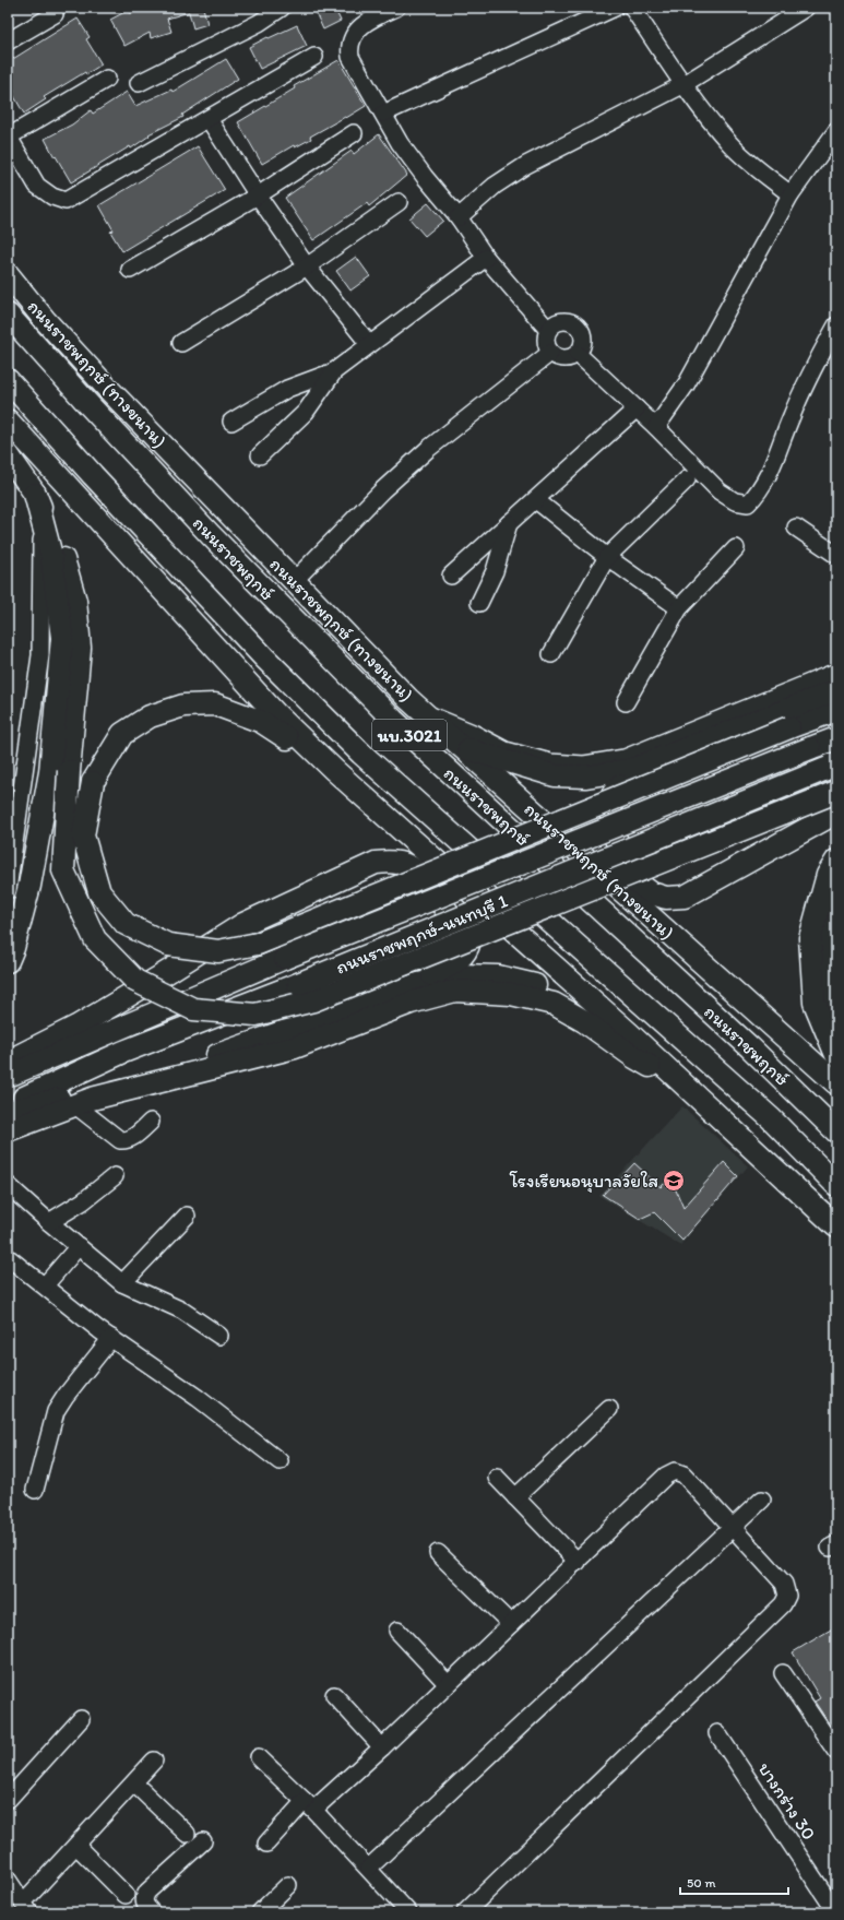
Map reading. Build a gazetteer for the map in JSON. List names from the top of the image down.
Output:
{
  "streets": {
    "main road": [
      "ถนนราชพฤกษ์ (ทางขนาน)",
      "ถนนราชพฤกษ์",
      "นบ.3021",
      "ถนนราชพฤกษ์-นนทบุรี 1"
    ],
    "street": ["บางกร่าง 30"]
  },
  "places": {
    "school or university": ["โรงเรียนอนุบาลวัยใส"]
  },
  "scale_bar": "50 m"
}
